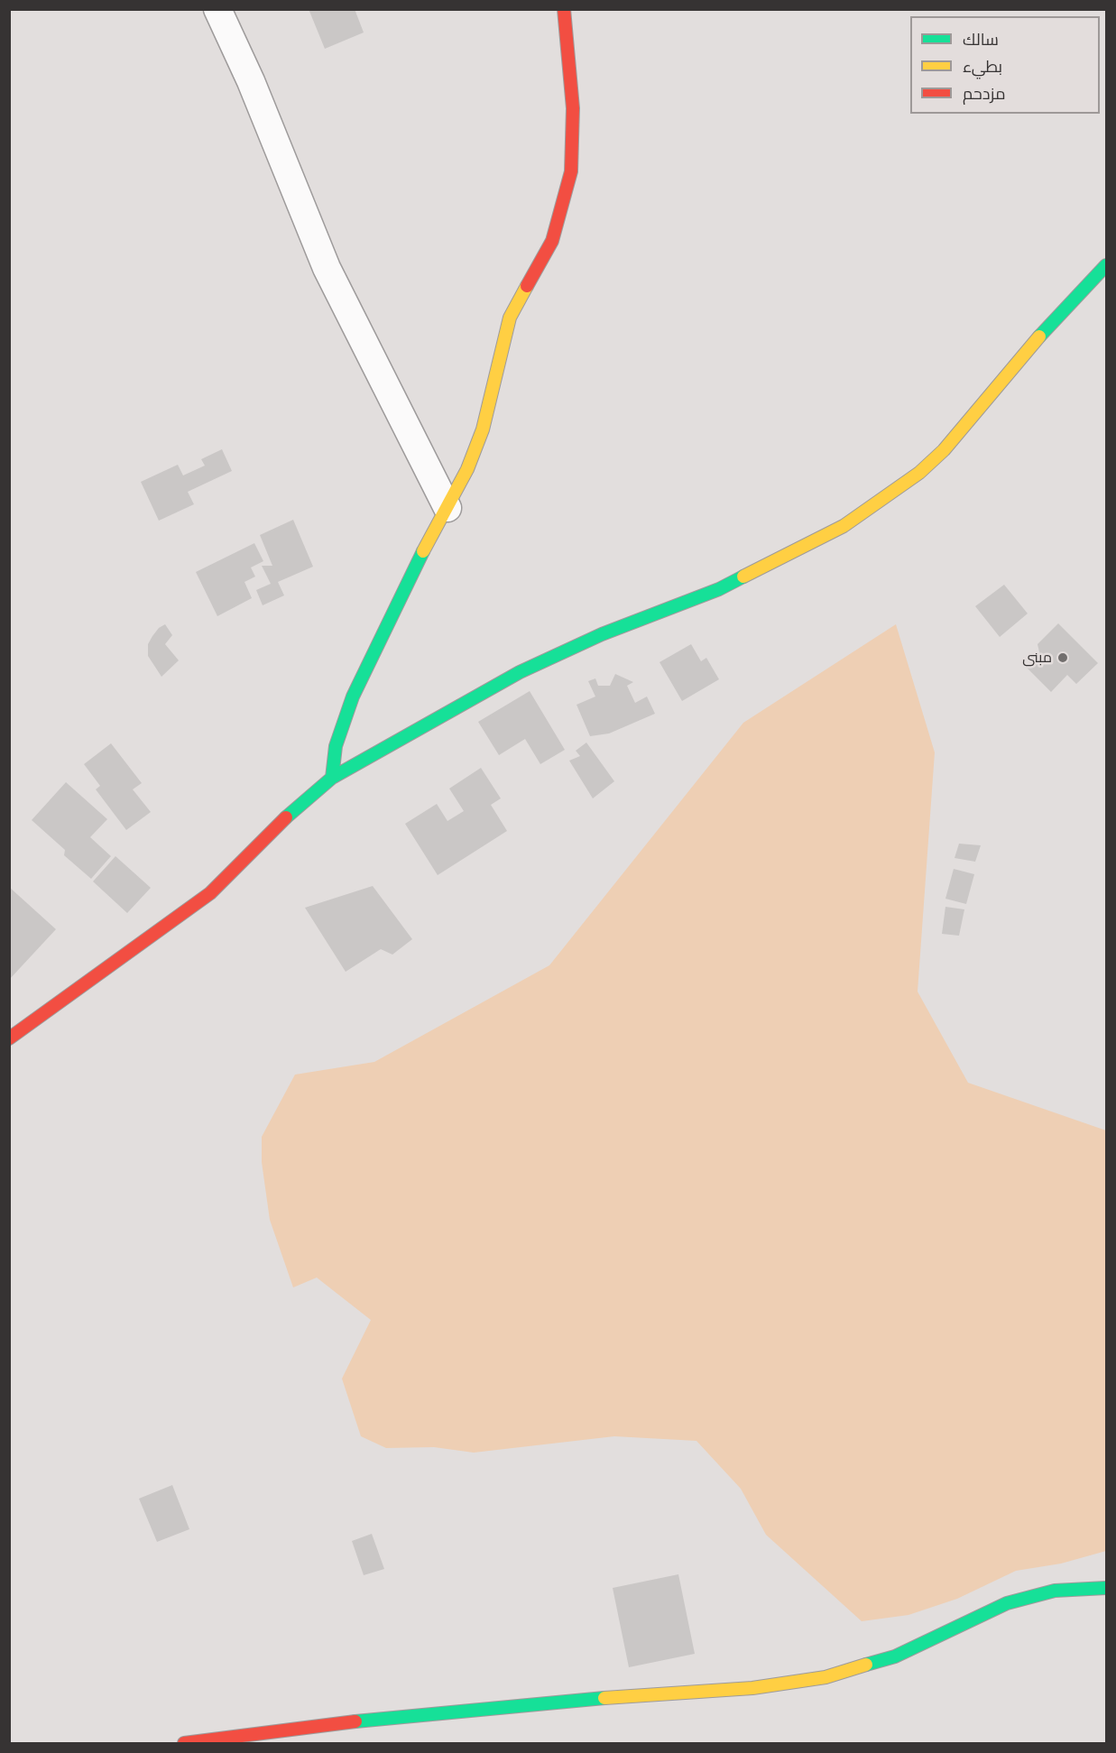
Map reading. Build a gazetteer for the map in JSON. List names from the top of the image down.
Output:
{
  "places": ["مبنى"],
  "legend": ["سالك", "بطيء", "مزدحم"]
}
